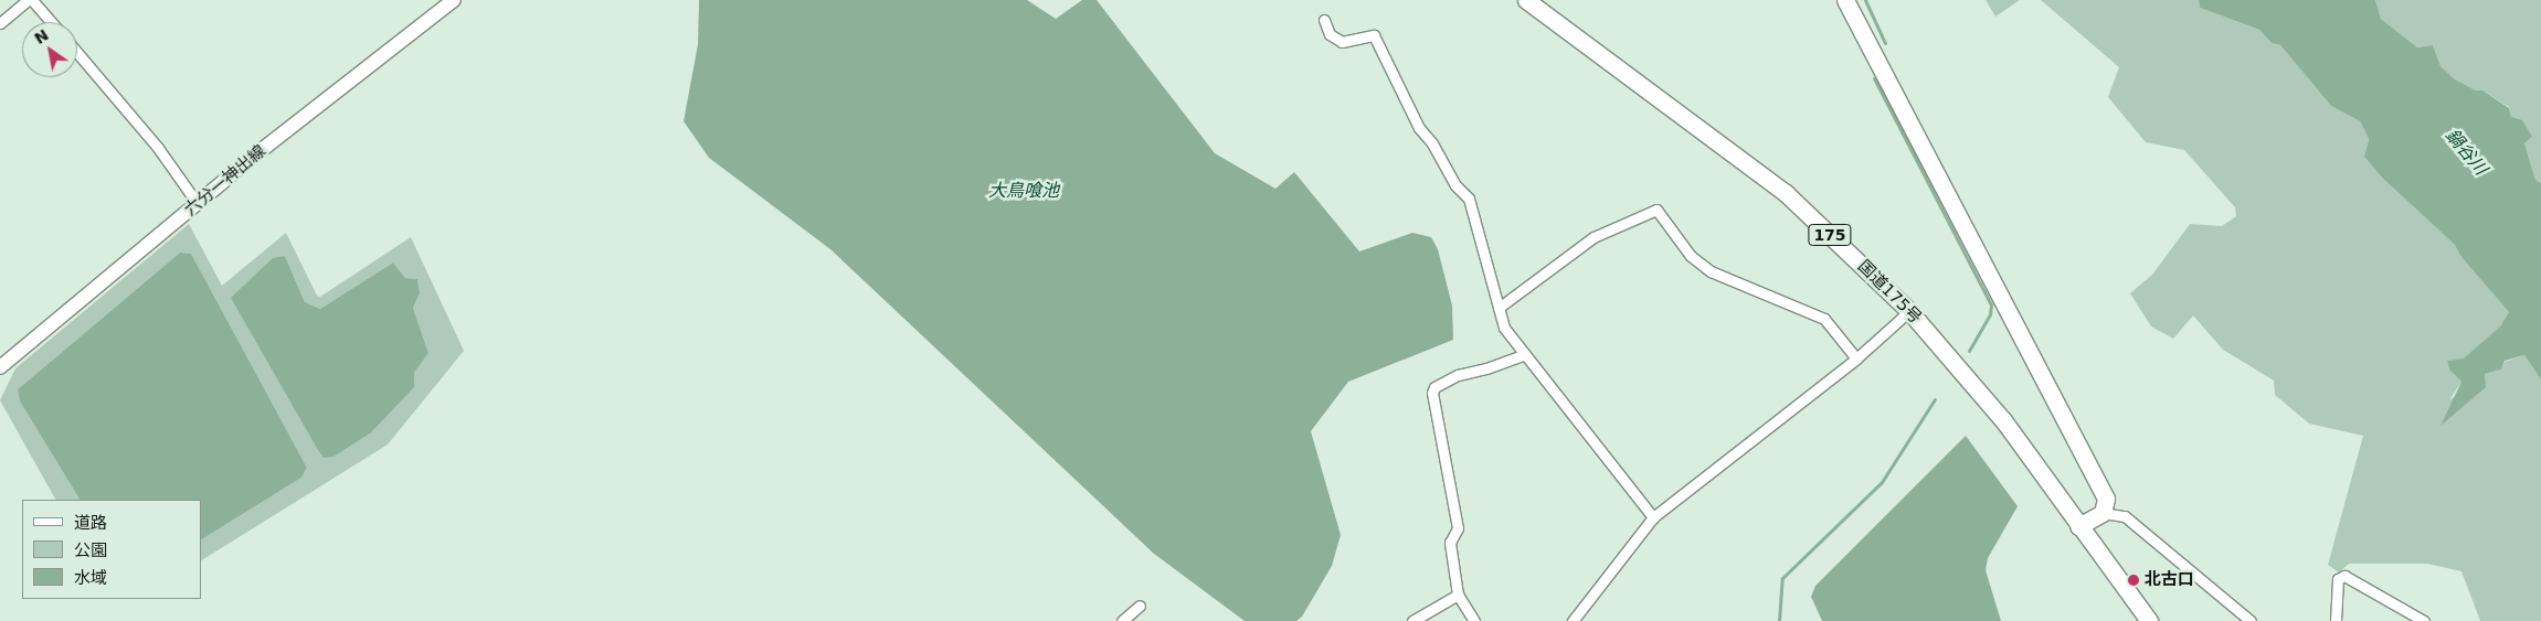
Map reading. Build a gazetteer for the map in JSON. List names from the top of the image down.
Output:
{
  "streets": {
    "highway": ["175", "国道175号"],
    "main road": ["六分一神出線"]
  },
  "water": ["鍋谷川", "大鳥喰池"],
  "places": ["北古口"],
  "legend": ["道路", "公園", "水域"],
  "north": "top left"
}
